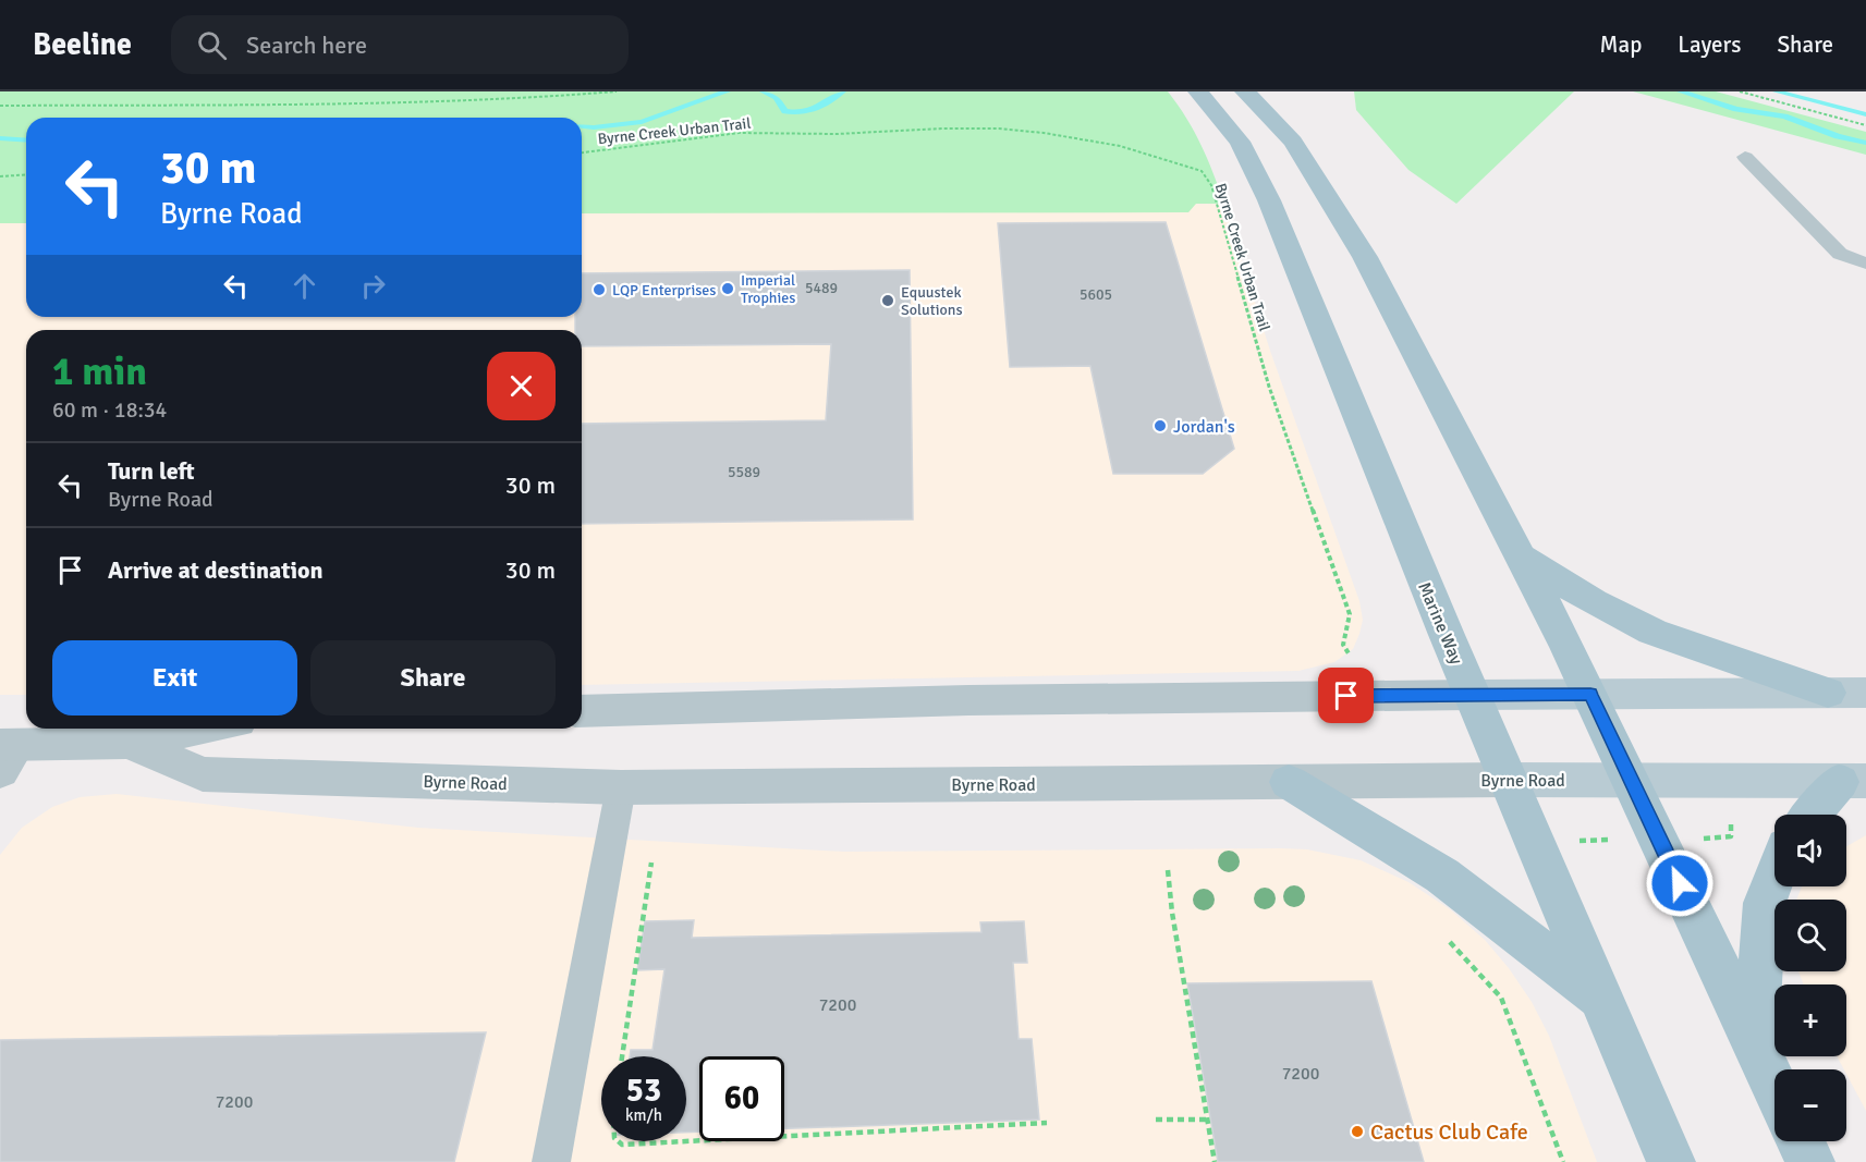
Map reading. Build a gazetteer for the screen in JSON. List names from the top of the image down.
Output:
{
  "streets": {
    "main road": ["Marine Way", "Byrne Road"],
    "path": ["Byrne Creek Urban Trail"]
  },
  "crossings": [
    ["Marine Way", "Byrne Road"]
  ],
  "places": [
    "Imperial Trophies",
    "LQP Enterprises",
    "Equustek Solutions",
    "Jordan's",
    "Cactus Club Cafe"
  ],
  "house_numbers": [
    "5489",
    "5605",
    "5589",
    "7200",
    "7200",
    "7200"
  ],
  "page": {
    "header": "Beeline",
    "search": "Search here",
    "nav": ["Map", "Layers", "Share"],
    "turn": ["30 m", "Byrne Road"],
    "heading": ["1 min", "60 m · 18:34"],
    "list": [
      {
        "name": "Turn left",
        "note": "Byrne Road",
        "value": "30 m"
      },
      {
        "name": "Arrive at destination",
        "value": "30 m"
      }
    ],
    "buttons": ["Exit", "Share"],
    "map_buttons": ["+", "−"],
    "speed": "53 km/h",
    "limit": "60"
  }
}
